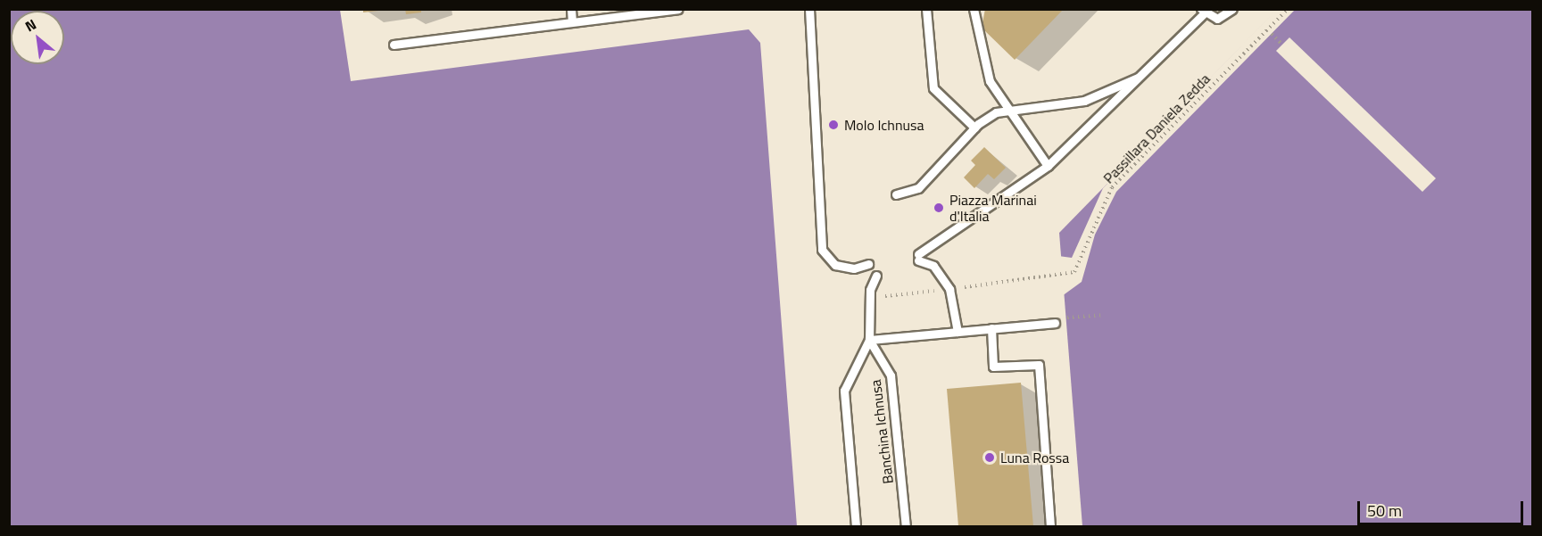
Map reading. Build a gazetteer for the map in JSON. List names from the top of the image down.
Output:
{
  "streets": {
    "lane": ["Banchina Ichnusa"],
    "path": ["Passillara Daniela Zedda"]
  },
  "places": ["Molo Ichnusa", "Piazza Marinai d'Italia", "Luna Rossa"],
  "scale_bar": "50 m",
  "north": "top left"
}
